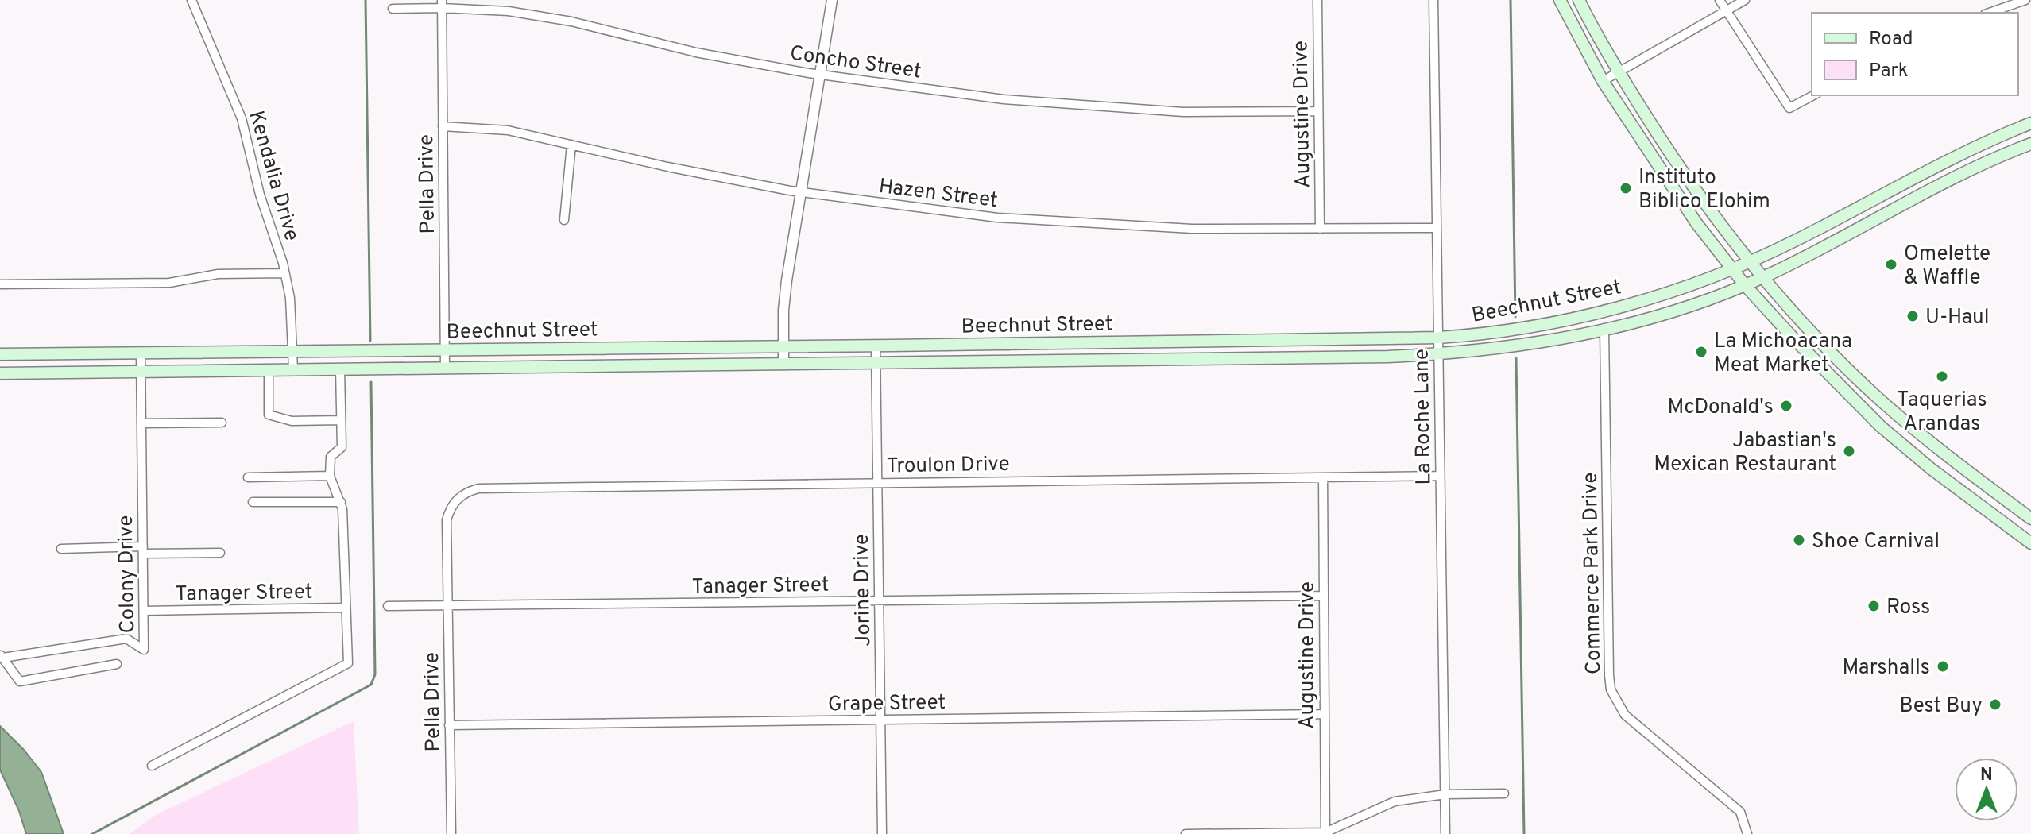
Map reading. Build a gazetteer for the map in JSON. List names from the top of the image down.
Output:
{
  "streets": {
    "main road": ["Beechnut Street"],
    "street": [
      "Concho Street",
      "Augustine Drive",
      "Kendalia Drive",
      "Pella Drive",
      "Hazen Street",
      "La Roche Lane",
      "Troulon Drive",
      "Commerce Park Drive",
      "Colony Drive",
      "Tanager Street",
      "Jorine Drive",
      "Grape Street"
    ]
  },
  "crossings": [
    ["Concho Street", "Augustine Drive"],
    ["Concho Street", "Pella Drive"],
    ["Augustine Drive", "Hazen Street"],
    ["Augustine Drive", "Troulon Drive"],
    ["Augustine Drive", "Tanager Street"],
    ["Augustine Drive", "Grape Street"],
    ["Kendalia Drive", "Beechnut Street"],
    ["Pella Drive", "Hazen Street"],
    ["Pella Drive", "Beechnut Street"],
    ["Pella Drive", "Troulon Drive"],
    ["Pella Drive", "Tanager Street"],
    ["Pella Drive", "Grape Street"],
    ["Hazen Street", "La Roche Lane"],
    ["Beechnut Street", "La Roche Lane"],
    ["Beechnut Street", "Commerce Park Drive"],
    ["Beechnut Street", "Colony Drive"],
    ["Beechnut Street", "Jorine Drive"],
    ["La Roche Lane", "Troulon Drive"],
    ["Troulon Drive", "Jorine Drive"],
    ["Colony Drive", "Tanager Street"],
    ["Tanager Street", "Jorine Drive"],
    ["Jorine Drive", "Grape Street"]
  ],
  "places": [
    "Instituto Biblico Elohim",
    "Omelette & Waffle",
    "U-Haul",
    "La Michoacana Meat Market",
    "Taquerias Arandas",
    "McDonald's",
    "Jabastian's Mexican Restaurant",
    "Shoe Carnival",
    "Ross",
    "Marshalls",
    "Best Buy"
  ],
  "legend": ["Road", "Park"],
  "north": "top"
}
